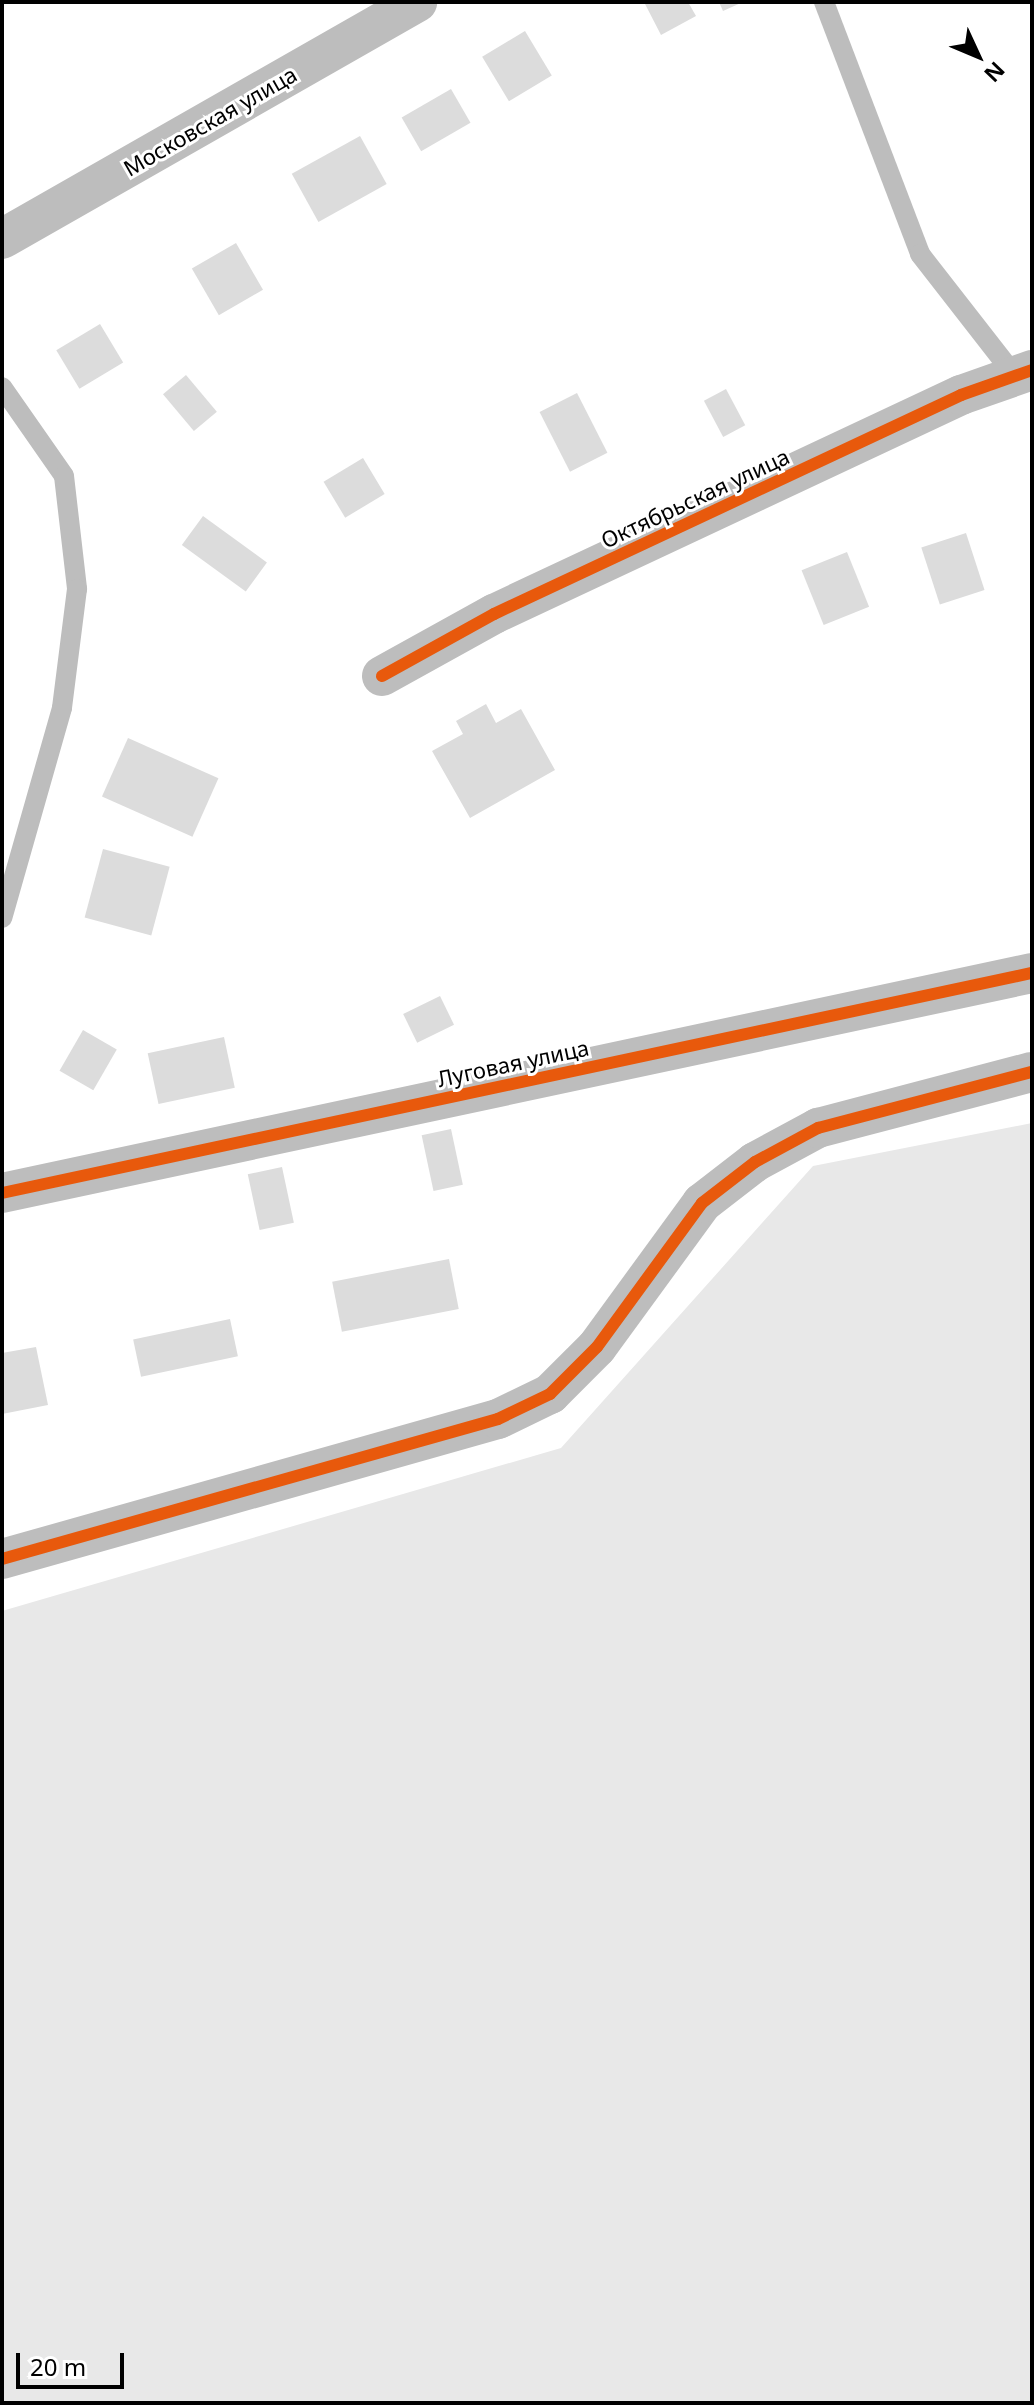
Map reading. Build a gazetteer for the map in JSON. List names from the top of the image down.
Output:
{
  "streets": {
    "street": ["Московская улица", "Октябрьская улица", "Луговая улица"]
  },
  "scale_bar": "20 m",
  "north": "bottom right"
}
